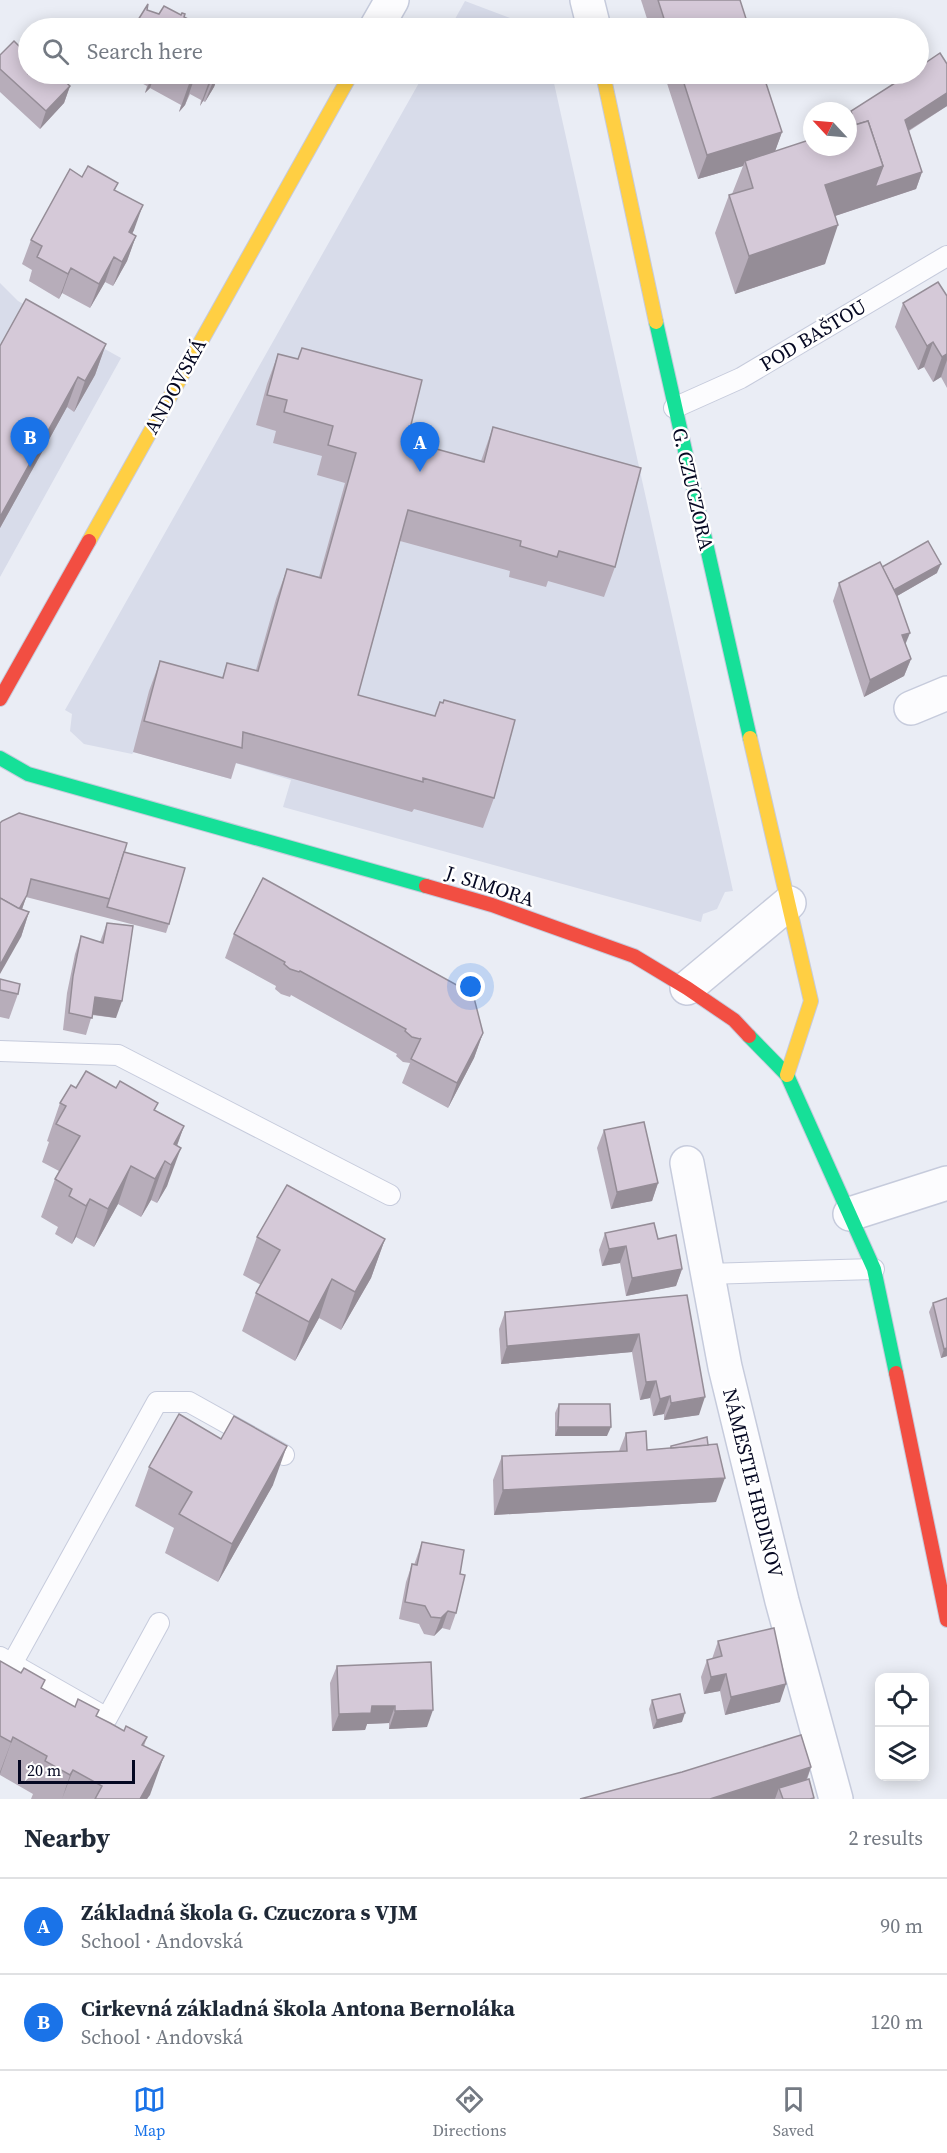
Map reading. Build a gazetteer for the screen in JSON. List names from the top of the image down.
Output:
{
  "streets": {
    "street": [
      "ANDOVSKÁ",
      "G. CZUCZORA",
      "J. SIMORA",
      "NÁMESTIE HRDINOV"
    ],
    "lane": ["POD BAŠTOU"]
  },
  "crossings": [
    ["POD BAŠTOU", "G. CZUCZORA"],
    ["G. CZUCZORA", "J. SIMORA"]
  ],
  "scale_bar": "20 m",
  "north": "top left",
  "page": {
    "search": "Search here",
    "pins": ["B", "A"],
    "scale": "20 m",
    "heading": ["Nearby", "2 results"],
    "list": [
      {
        "mark": "A",
        "name": "Základná škola G. Czuczora s VJM",
        "note": "School · Andovská",
        "value": "90 m"
      },
      {
        "mark": "B",
        "name": "Cirkevná základná škola Antona Bernoláka",
        "note": "School · Andovská",
        "value": "120 m"
      }
    ],
    "nav": ["Map", "Directions", "Saved"]
  }
}
